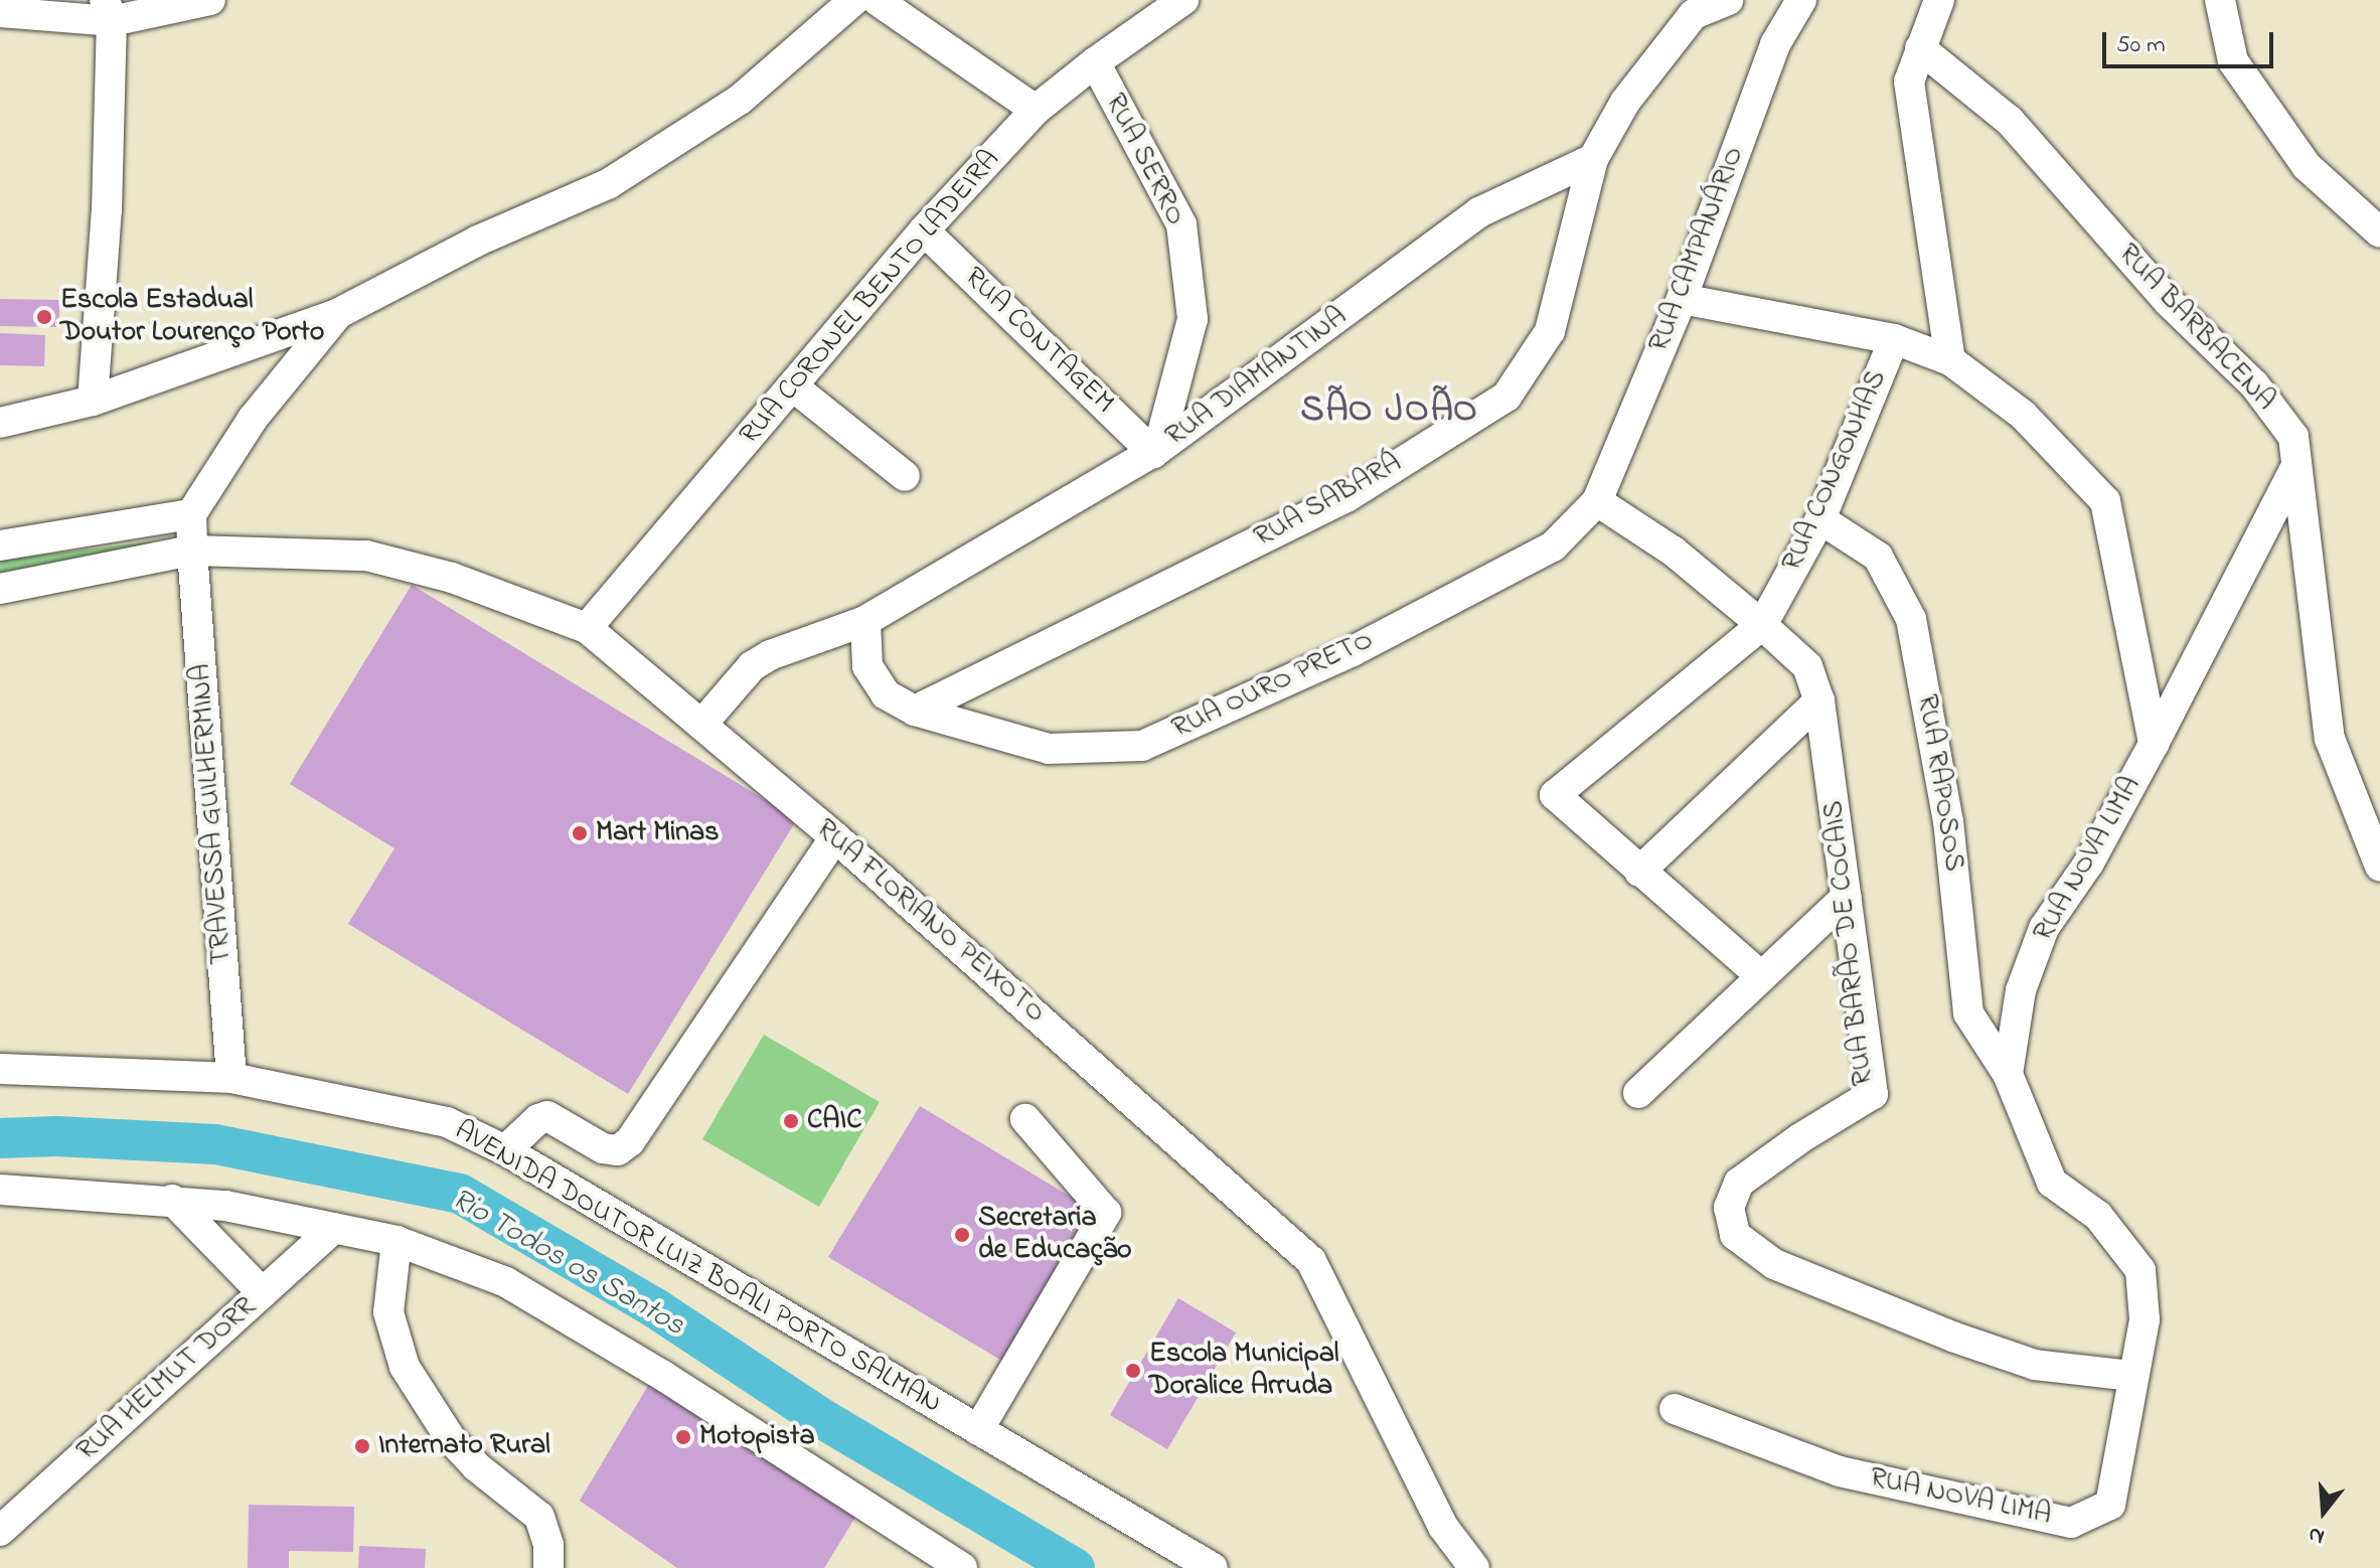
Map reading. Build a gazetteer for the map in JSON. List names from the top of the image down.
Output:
{
  "streets": {
    "street": [
      "RUA SERRO",
      "RUA CAMPANÁRIO",
      "RUA CORONEL BENTO LADEIRA",
      "RUA BARBACENA",
      "RUA CONTAGEM",
      "RUA DIAMANTINA",
      "RUA CONGONHAS",
      "RUA SABARÁ",
      "RUA OURO PRETO",
      "RUA RAPOSOS",
      "TRAVESSA GUILHERMINA",
      "RUA NOVA LIMA",
      "RUA FLORIANO PEIXOTO",
      "RUA BARÃO DE COCAIS",
      "AVENIDA DOUTOR LUIZ BOALI PORTO SALMAN",
      "RUA HELMUT DORR"
    ]
  },
  "crossings": [
    ["RUA SERRO", "RUA CORONEL BENTO LADEIRA"],
    ["RUA SERRO", "RUA CONTAGEM"],
    ["RUA SERRO", "RUA DIAMANTINA"],
    ["RUA CAMPANÁRIO", "RUA OURO PRETO"],
    ["RUA CAMPANÁRIO", "RUA BARÃO DE COCAIS"],
    ["RUA CORONEL BENTO LADEIRA", "RUA CONTAGEM"],
    ["RUA CORONEL BENTO LADEIRA", "RUA FLORIANO PEIXOTO"],
    ["RUA BARBACENA", "RUA NOVA LIMA"],
    ["RUA CONTAGEM", "RUA DIAMANTINA"],
    ["RUA DIAMANTINA", "RUA SABARÁ"],
    ["RUA DIAMANTINA", "RUA OURO PRETO"],
    ["RUA DIAMANTINA", "RUA FLORIANO PEIXOTO"],
    ["RUA CONGONHAS", "RUA RAPOSOS"],
    ["RUA CONGONHAS", "RUA BARÃO DE COCAIS"],
    ["RUA SABARÁ", "RUA OURO PRETO"],
    ["RUA OURO PRETO", "RUA BARÃO DE COCAIS"],
    ["RUA RAPOSOS", "RUA NOVA LIMA"],
    ["TRAVESSA GUILHERMINA", "RUA FLORIANO PEIXOTO"],
    ["TRAVESSA GUILHERMINA", "AVENIDA DOUTOR LUIZ BOALI PORTO SALMAN"],
    ["RUA NOVA LIMA", "RUA BARÃO DE COCAIS"]
  ],
  "districts": ["SÃO JOÃO"],
  "water": ["Rio Todos os Santos"],
  "places": [
    "Escola Estadual Doutor Lourenço Porto",
    "Mart Minas",
    "CAIC",
    "Secretaria de Educação",
    "Escola Municipal Doralice Arruda",
    "Motopista",
    "Internato Rural"
  ],
  "scale_bar": "50 m",
  "north": "bottom"
}
